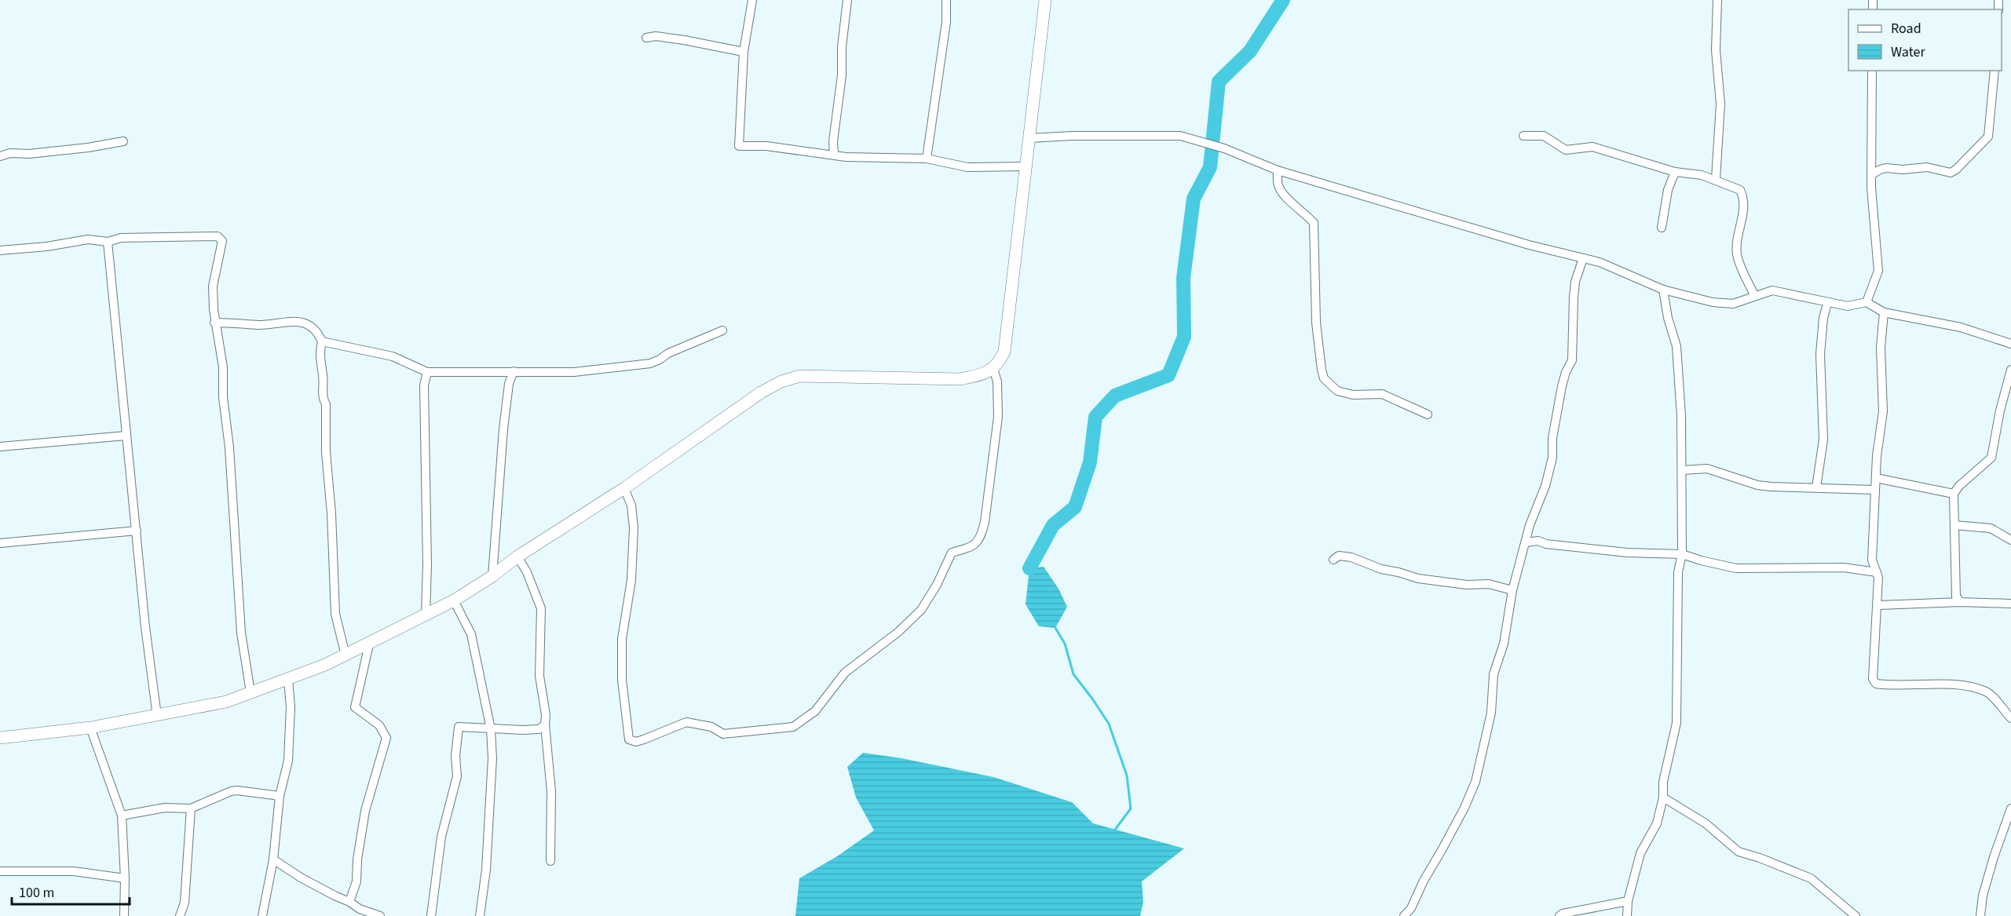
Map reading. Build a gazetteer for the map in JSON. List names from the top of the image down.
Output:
{
  "legend": ["Road", "Water"],
  "scale_bar": "100 m"
}
